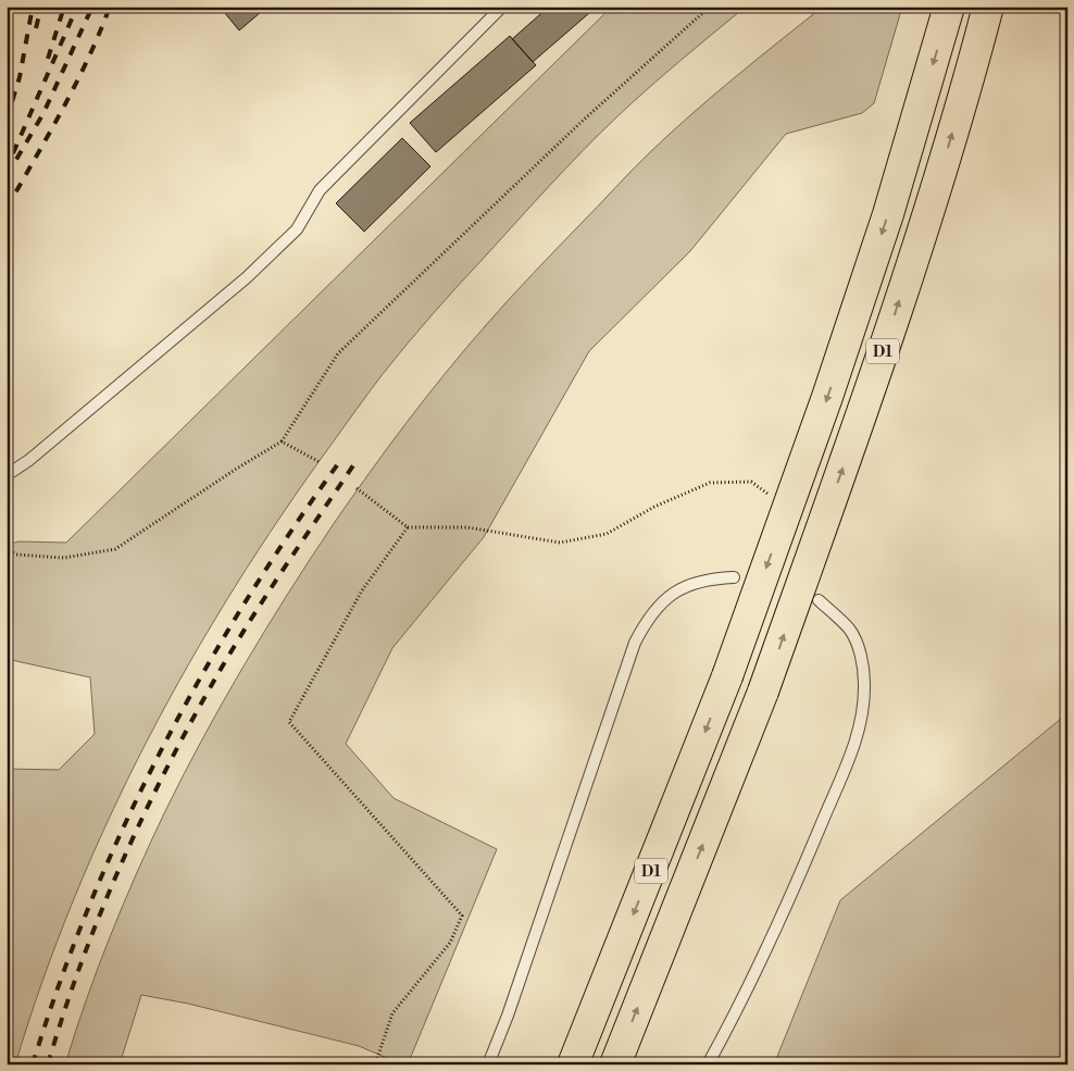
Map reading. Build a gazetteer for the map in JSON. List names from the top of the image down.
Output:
{
  "streets": {
    "highway": ["D1"]
  }
}
